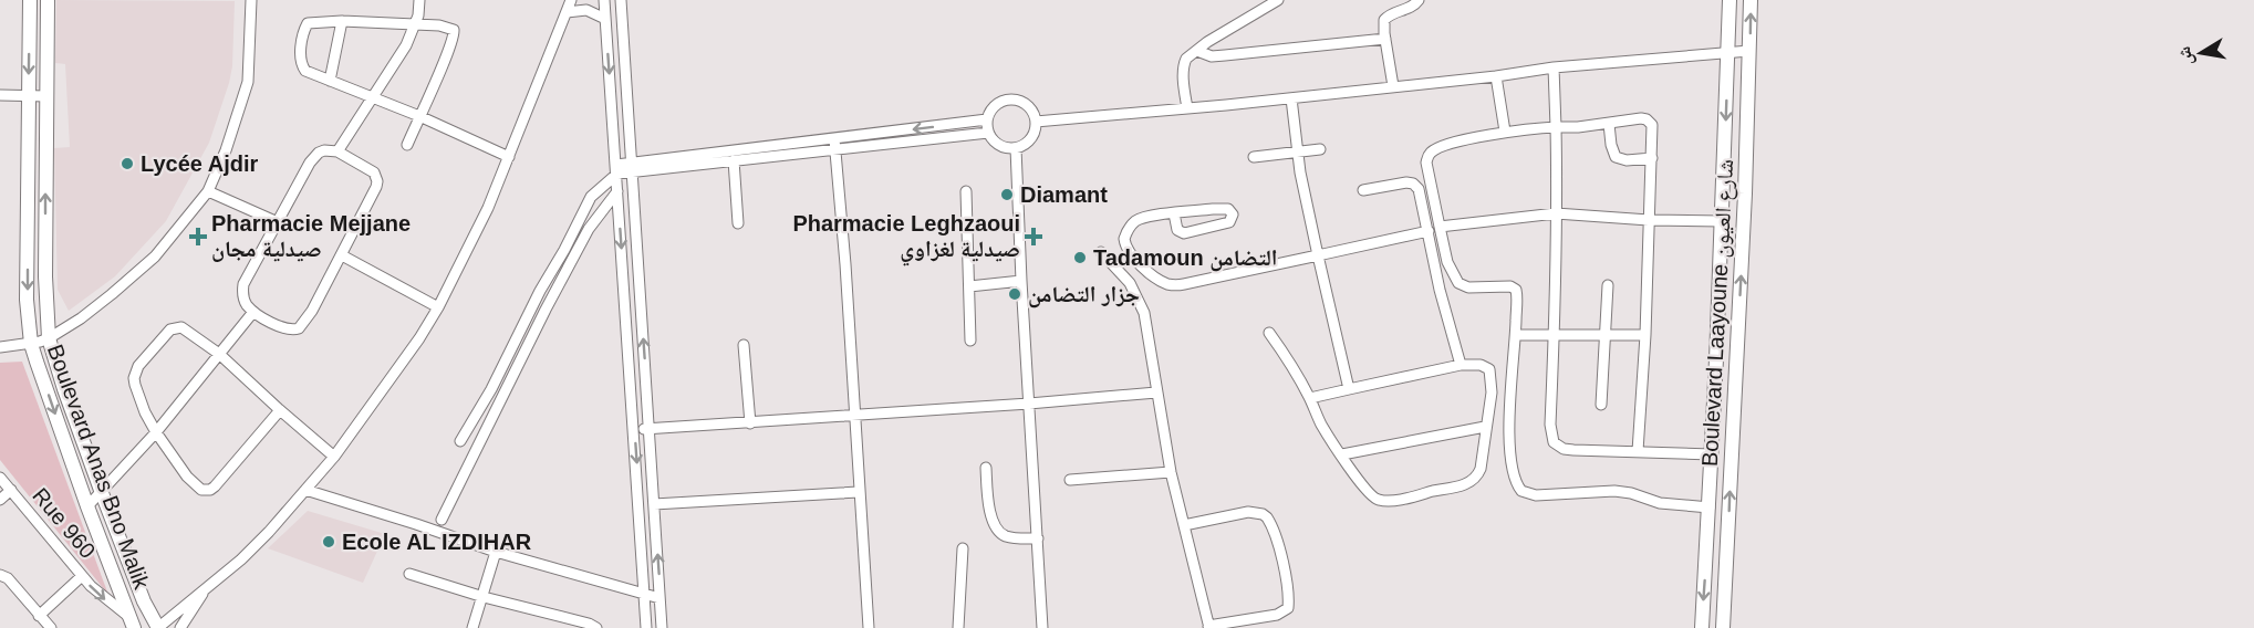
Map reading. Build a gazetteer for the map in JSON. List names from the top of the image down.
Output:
{
  "streets": {
    "street": ["Boulevard Laayoune شارع العيون", "Boulevard Anas Bno Malik", "Rue 960"]
  },
  "crossings": [
    ["Boulevard Anas Bno Malik", "Rue 960"]
  ],
  "places": {
    "other": [
      "Lycée Ajdir",
      "Diamant",
      "Tadamoun التضامن",
      "جزار التضامن",
      "Ecole AL IZDIHAR"
    ],
    "health": ["Pharmacie Mejjane صيدلية مجان", "Pharmacie Leghzaoui صيدلية لغزاوي"]
  },
  "north": "left"
}
